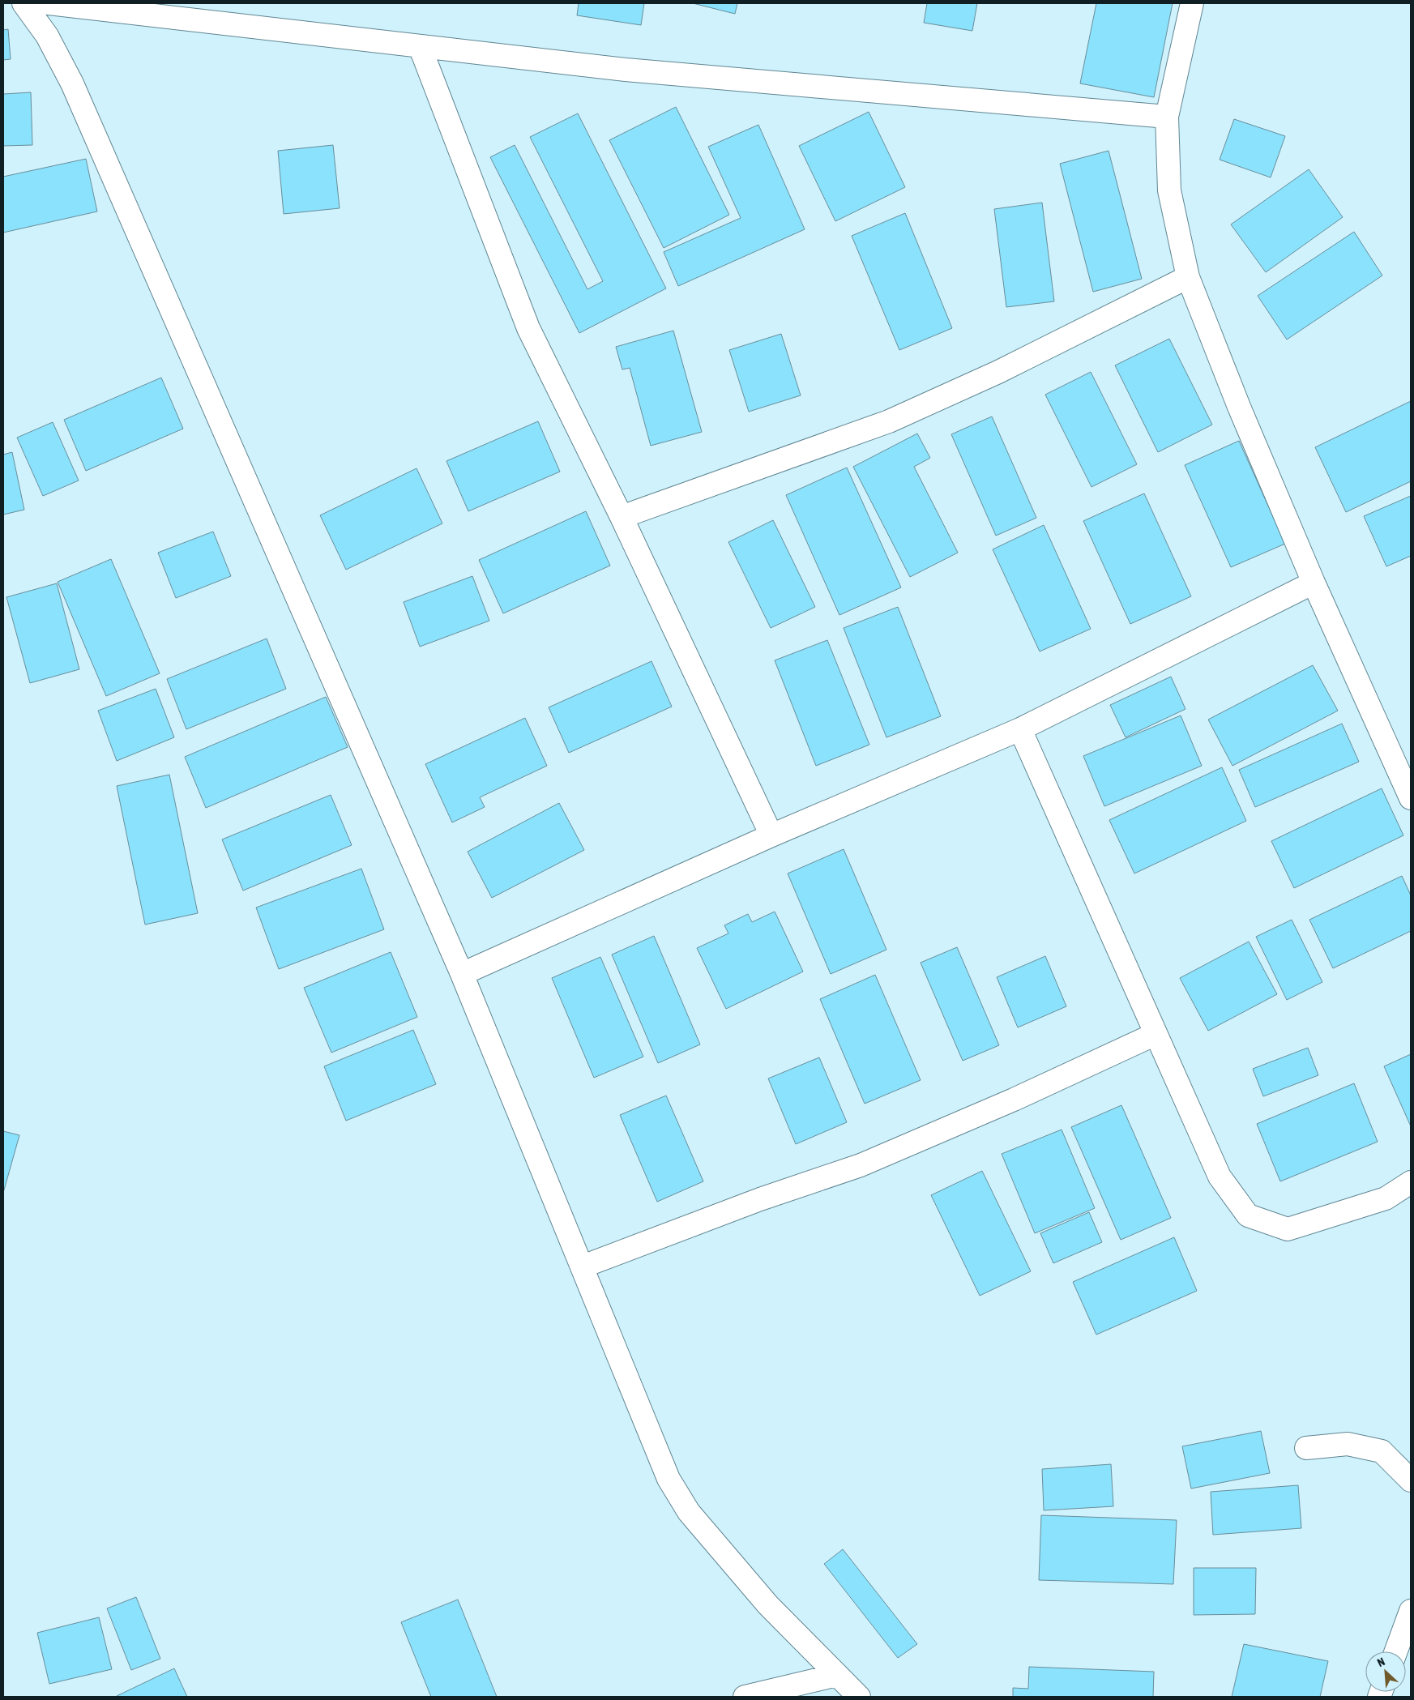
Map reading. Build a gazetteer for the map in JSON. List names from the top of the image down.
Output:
{
  "north": "top left"
}
